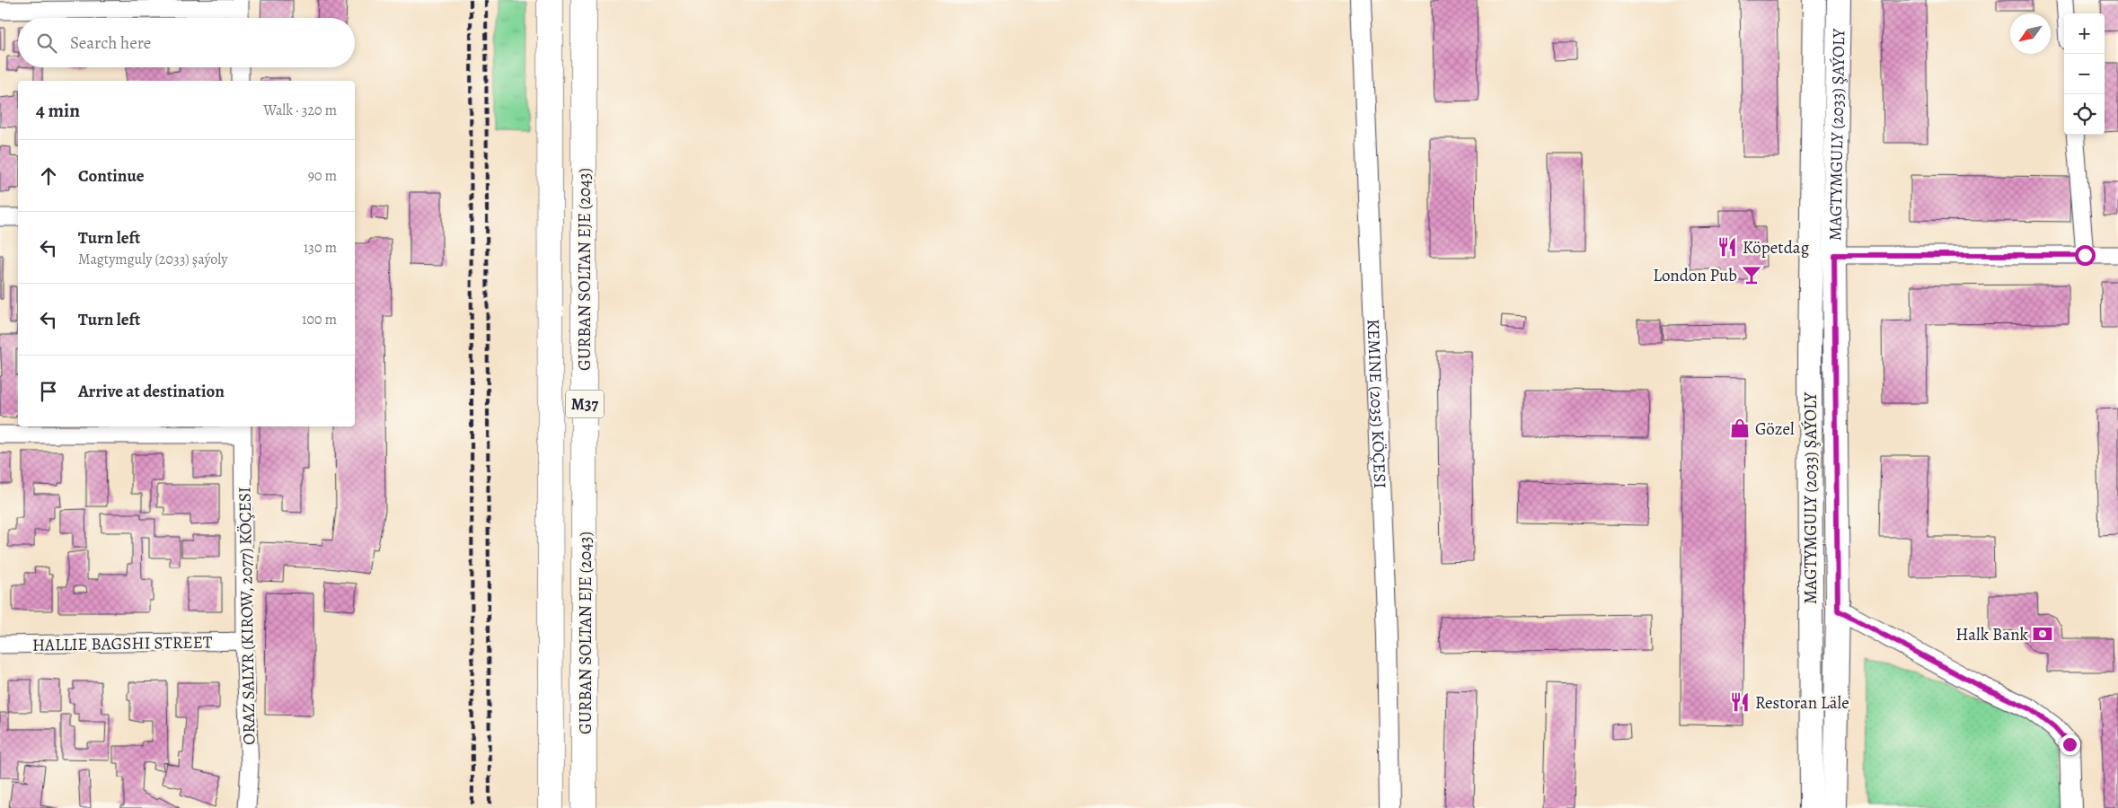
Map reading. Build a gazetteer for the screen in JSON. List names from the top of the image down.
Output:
{
  "streets": {
    "highway": ["GURBAN SOLTAN EJE (2043)", "M37"],
    "main road": ["MAGTYMGULY (2033) ŞAÝOLY"],
    "street": ["KEMINE (2035) KÖÇESI", "ORAZ SALYR (KIROW, 2077) KÖÇESI", "HALLIE BAGSHI STREET"]
  },
  "crossings": [
    ["ORAZ SALYR (KIROW, 2077) KÖÇESI", "HALLIE BAGSHI STREET"]
  ],
  "places": {
    "restaurant": ["Köpetdag", "Restoran Läle"],
    "bar": ["London Pub"],
    "shop": ["Gözel"],
    "bank": ["Halk Bank"]
  },
  "north": "bottom left",
  "page": {
    "map_buttons": ["+", "−"],
    "search": "Search here",
    "heading": ["4 min", "Walk · 320 m"],
    "list": [
      ["Continue", "90 m"],
      ["Turn left", "Magtymguly (2033) şaýoly", "130 m"],
      ["Turn left", "100 m"],
      "Arrive at destination"
    ]
  }
}
